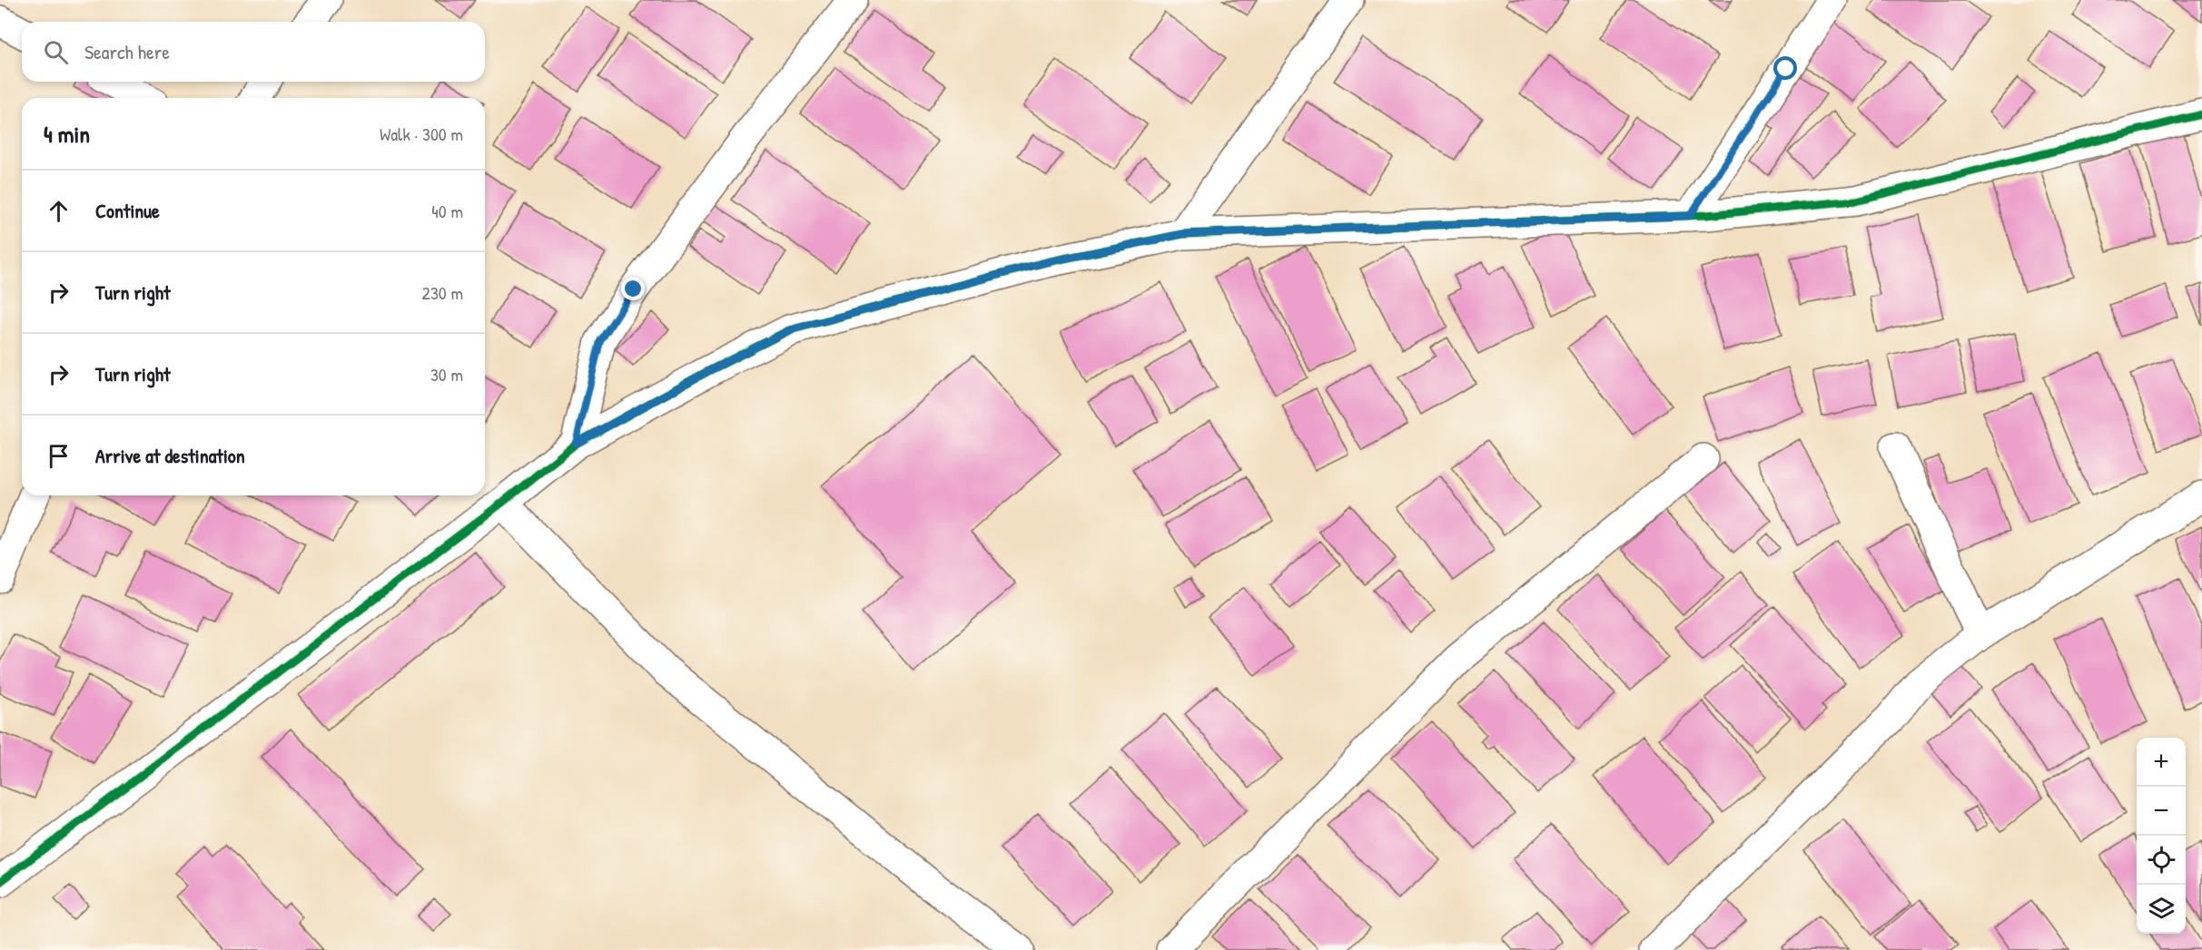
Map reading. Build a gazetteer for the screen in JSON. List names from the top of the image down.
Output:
{
  "page": {
    "search": "Search here",
    "heading": ["4 min", "Walk · 300 m"],
    "list": [
      ["Continue", "40 m"],
      ["Turn right", "230 m"],
      ["Turn right", "30 m"],
      "Arrive at destination"
    ],
    "map_buttons": ["+", "−"]
  }
}
